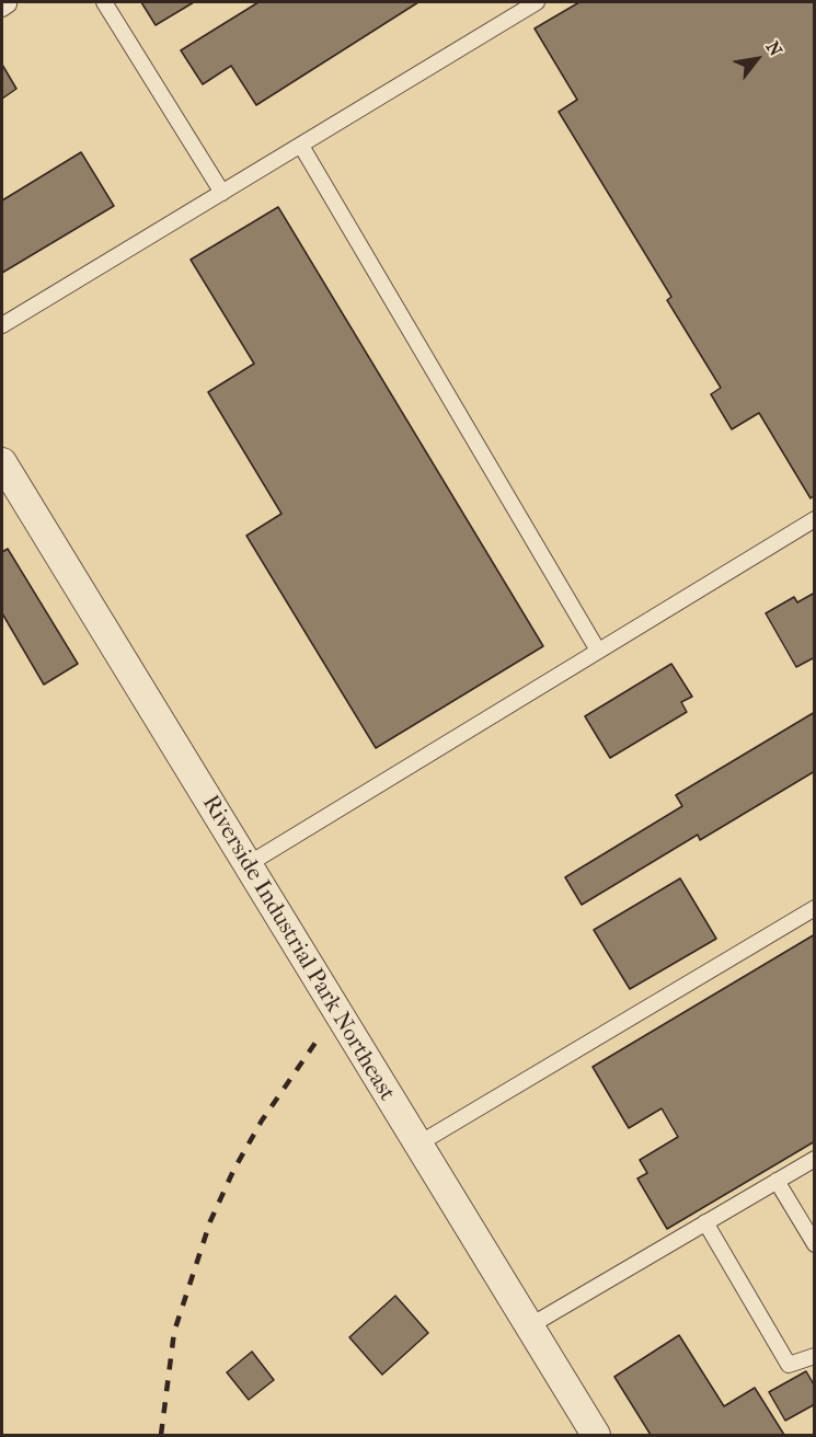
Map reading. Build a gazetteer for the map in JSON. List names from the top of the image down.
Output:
{
  "streets": {
    "street": ["Riverside Industrial Park Northeast"]
  },
  "north": "top right"
}
